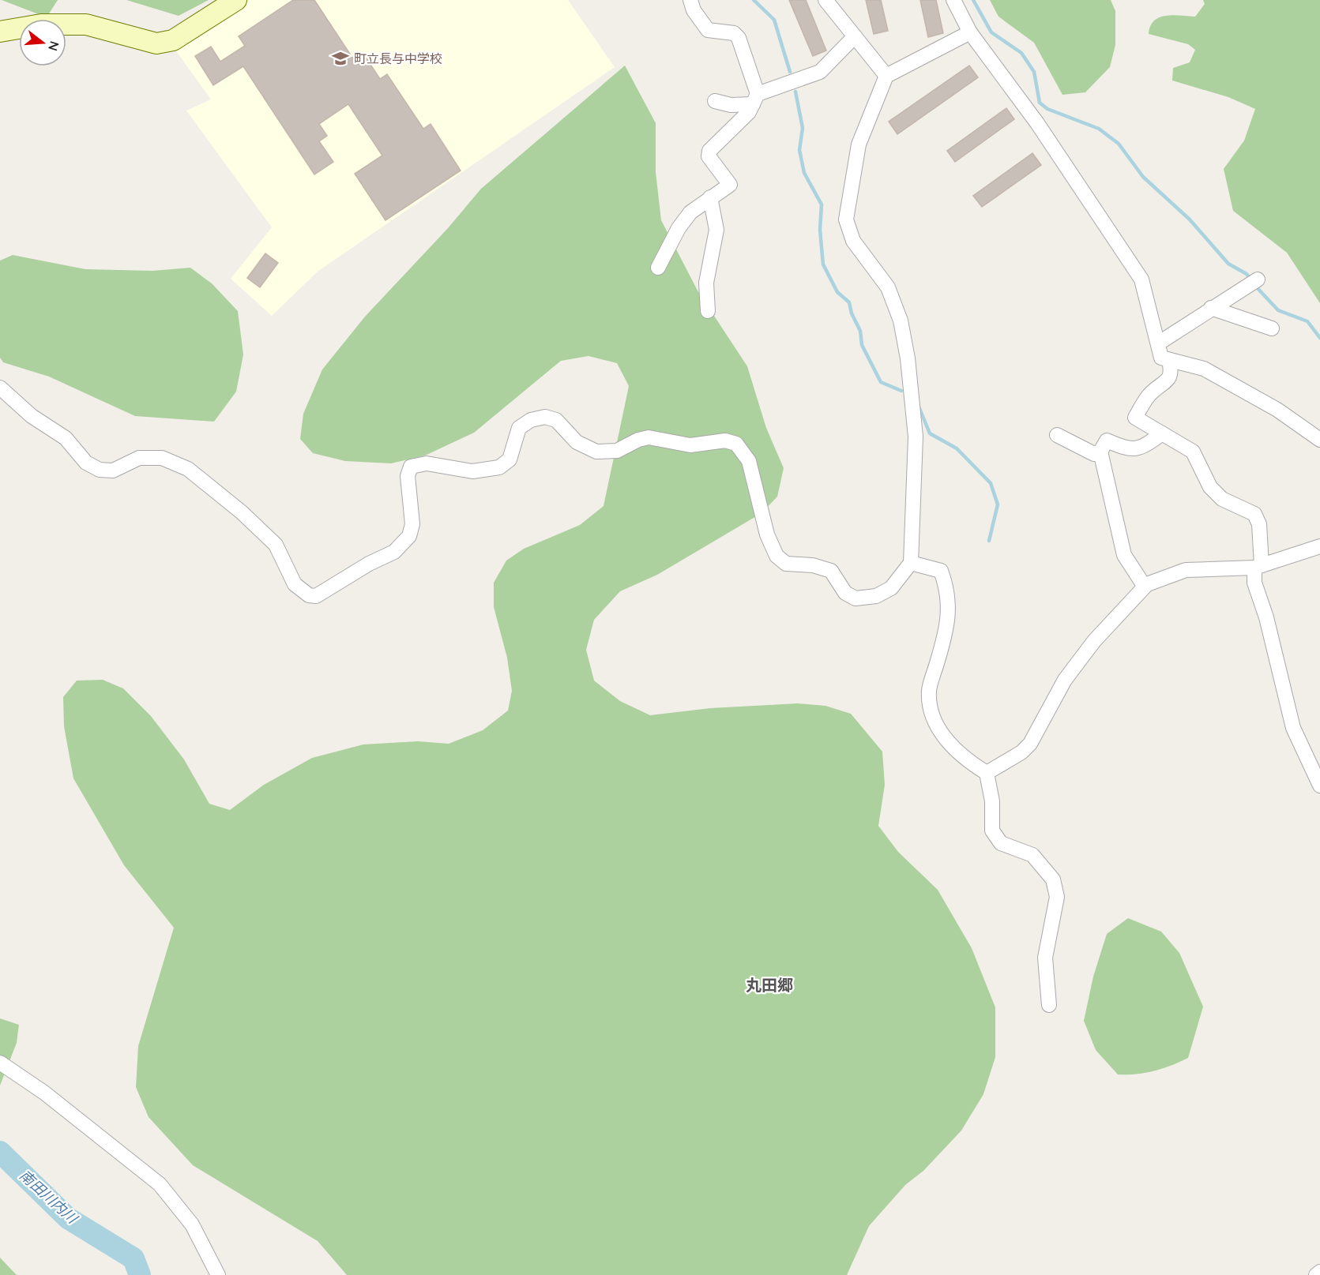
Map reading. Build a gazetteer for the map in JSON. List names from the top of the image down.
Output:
{
  "districts": ["丸田郷"],
  "water": ["南田川内川"],
  "places": {
    "school or university": ["町立長与中学校"]
  },
  "north": "right"
}
